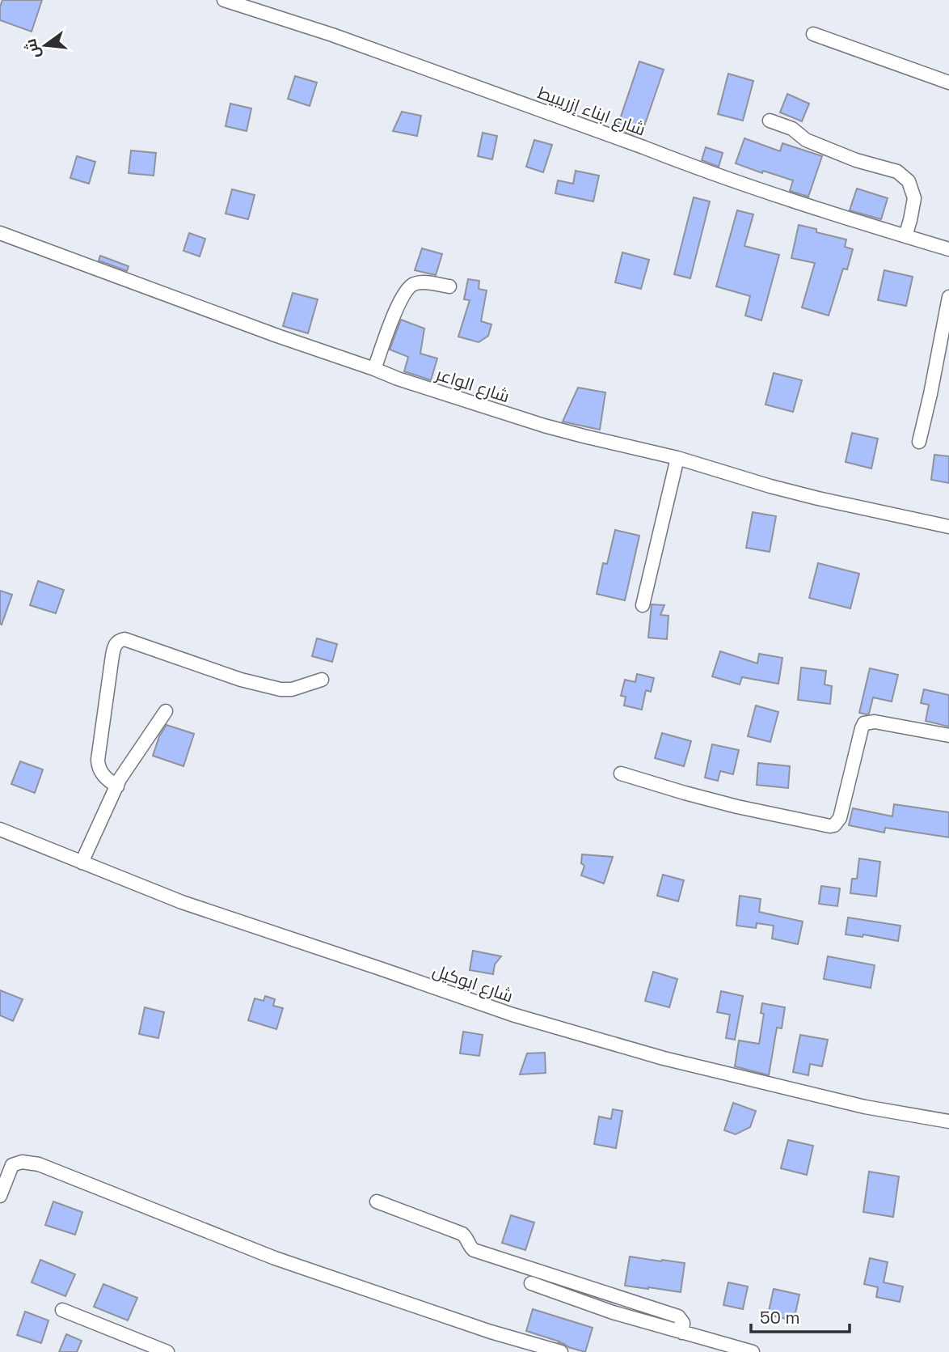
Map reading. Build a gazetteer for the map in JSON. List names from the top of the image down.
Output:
{
  "streets": {
    "street": ["شارع ابناء إزريبيط", "شارع الواعر", "شارع ابوكيل"]
  },
  "scale_bar": "50 m",
  "north": "left"
}
